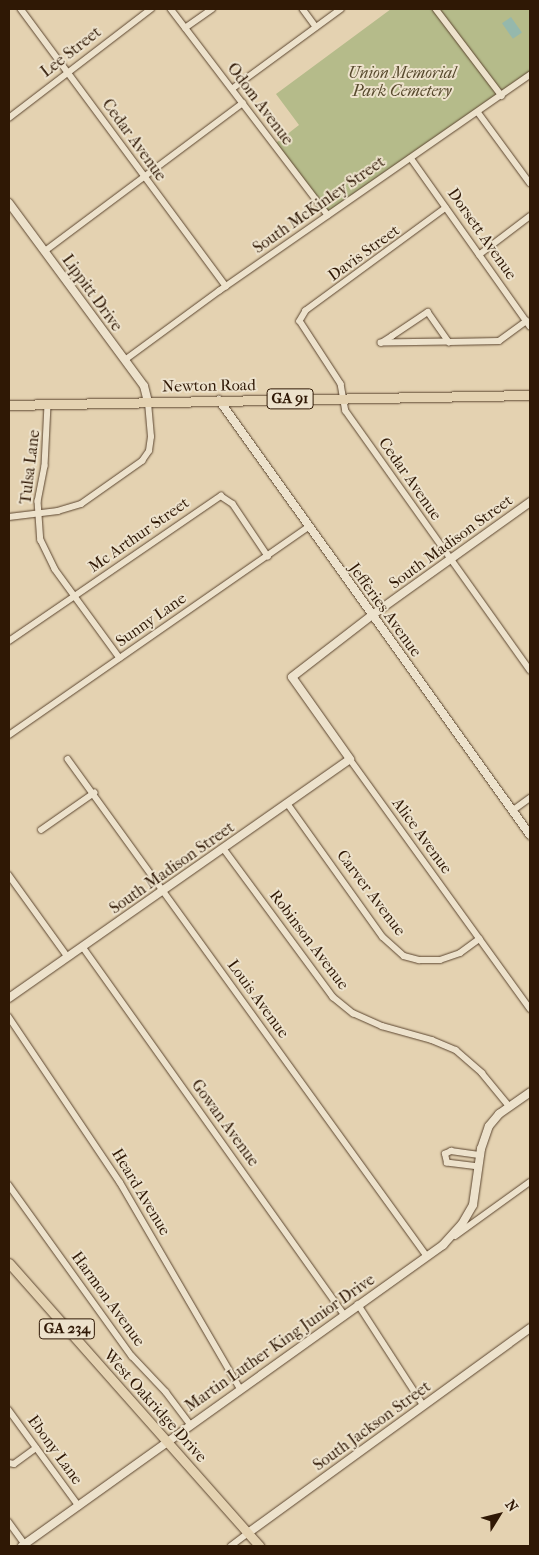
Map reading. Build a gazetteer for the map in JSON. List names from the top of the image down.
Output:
{
  "streets": {
    "main road": [
      "Newton Road",
      "GA 91",
      "GA 234",
      "West Oakridge Drive"
    ],
    "street": [
      "Lee Street",
      "Odom Avenue",
      "Cedar Avenue",
      "South McKinley Street",
      "Dorsett Avenue",
      "Davis Street",
      "Lippitt Drive",
      "Tulsa Lane",
      "Mc Arthur Street",
      "South Madison Street",
      "Jefferies Avenue",
      "Sunny Lane",
      "Alice Avenue",
      "Carver Avenue",
      "Robinson Avenue",
      "Louis Avenue",
      "Gowan Avenue",
      "Heard Avenue",
      "Harmon Avenue",
      "Martin Luther King Junior Drive",
      "South Jackson Street",
      "Ebony Lane"
    ]
  },
  "crossings": [
    ["Lee Street", "Cedar Avenue"],
    ["Odom Avenue", "South McKinley Street"],
    ["Cedar Avenue", "South McKinley Street"],
    ["Cedar Avenue", "Davis Street"],
    ["Cedar Avenue", "Newton Road"],
    ["Cedar Avenue", "South Madison Street"],
    ["South McKinley Street", "Dorsett Avenue"],
    ["South McKinley Street", "Lippitt Drive"],
    ["Dorsett Avenue", "Davis Street"],
    ["Lippitt Drive", "Newton Road"],
    ["Newton Road", "Tulsa Lane"],
    ["Newton Road", "Jefferies Avenue"],
    ["Tulsa Lane", "Mc Arthur Street"],
    ["Tulsa Lane", "Sunny Lane"],
    ["Mc Arthur Street", "Sunny Lane"],
    ["South Madison Street", "Jefferies Avenue"],
    ["South Madison Street", "Alice Avenue"],
    ["South Madison Street", "Carver Avenue"],
    ["South Madison Street", "Robinson Avenue"],
    ["South Madison Street", "Louis Avenue"],
    ["South Madison Street", "Gowan Avenue"],
    ["Jefferies Avenue", "Sunny Lane"],
    ["Alice Avenue", "Carver Avenue"],
    ["Louis Avenue", "Martin Luther King Junior Drive"],
    ["Gowan Avenue", "Martin Luther King Junior Drive"],
    ["Heard Avenue", "Martin Luther King Junior Drive"],
    ["Harmon Avenue", "Martin Luther King Junior Drive"],
    ["Martin Luther King Junior Drive", "West Oakridge Drive"],
    ["Martin Luther King Junior Drive", "Ebony Lane"],
    ["West Oakridge Drive", "South Jackson Street"]
  ],
  "parks": ["Union Memorial Park Cemetery"],
  "north": "top right"
}
